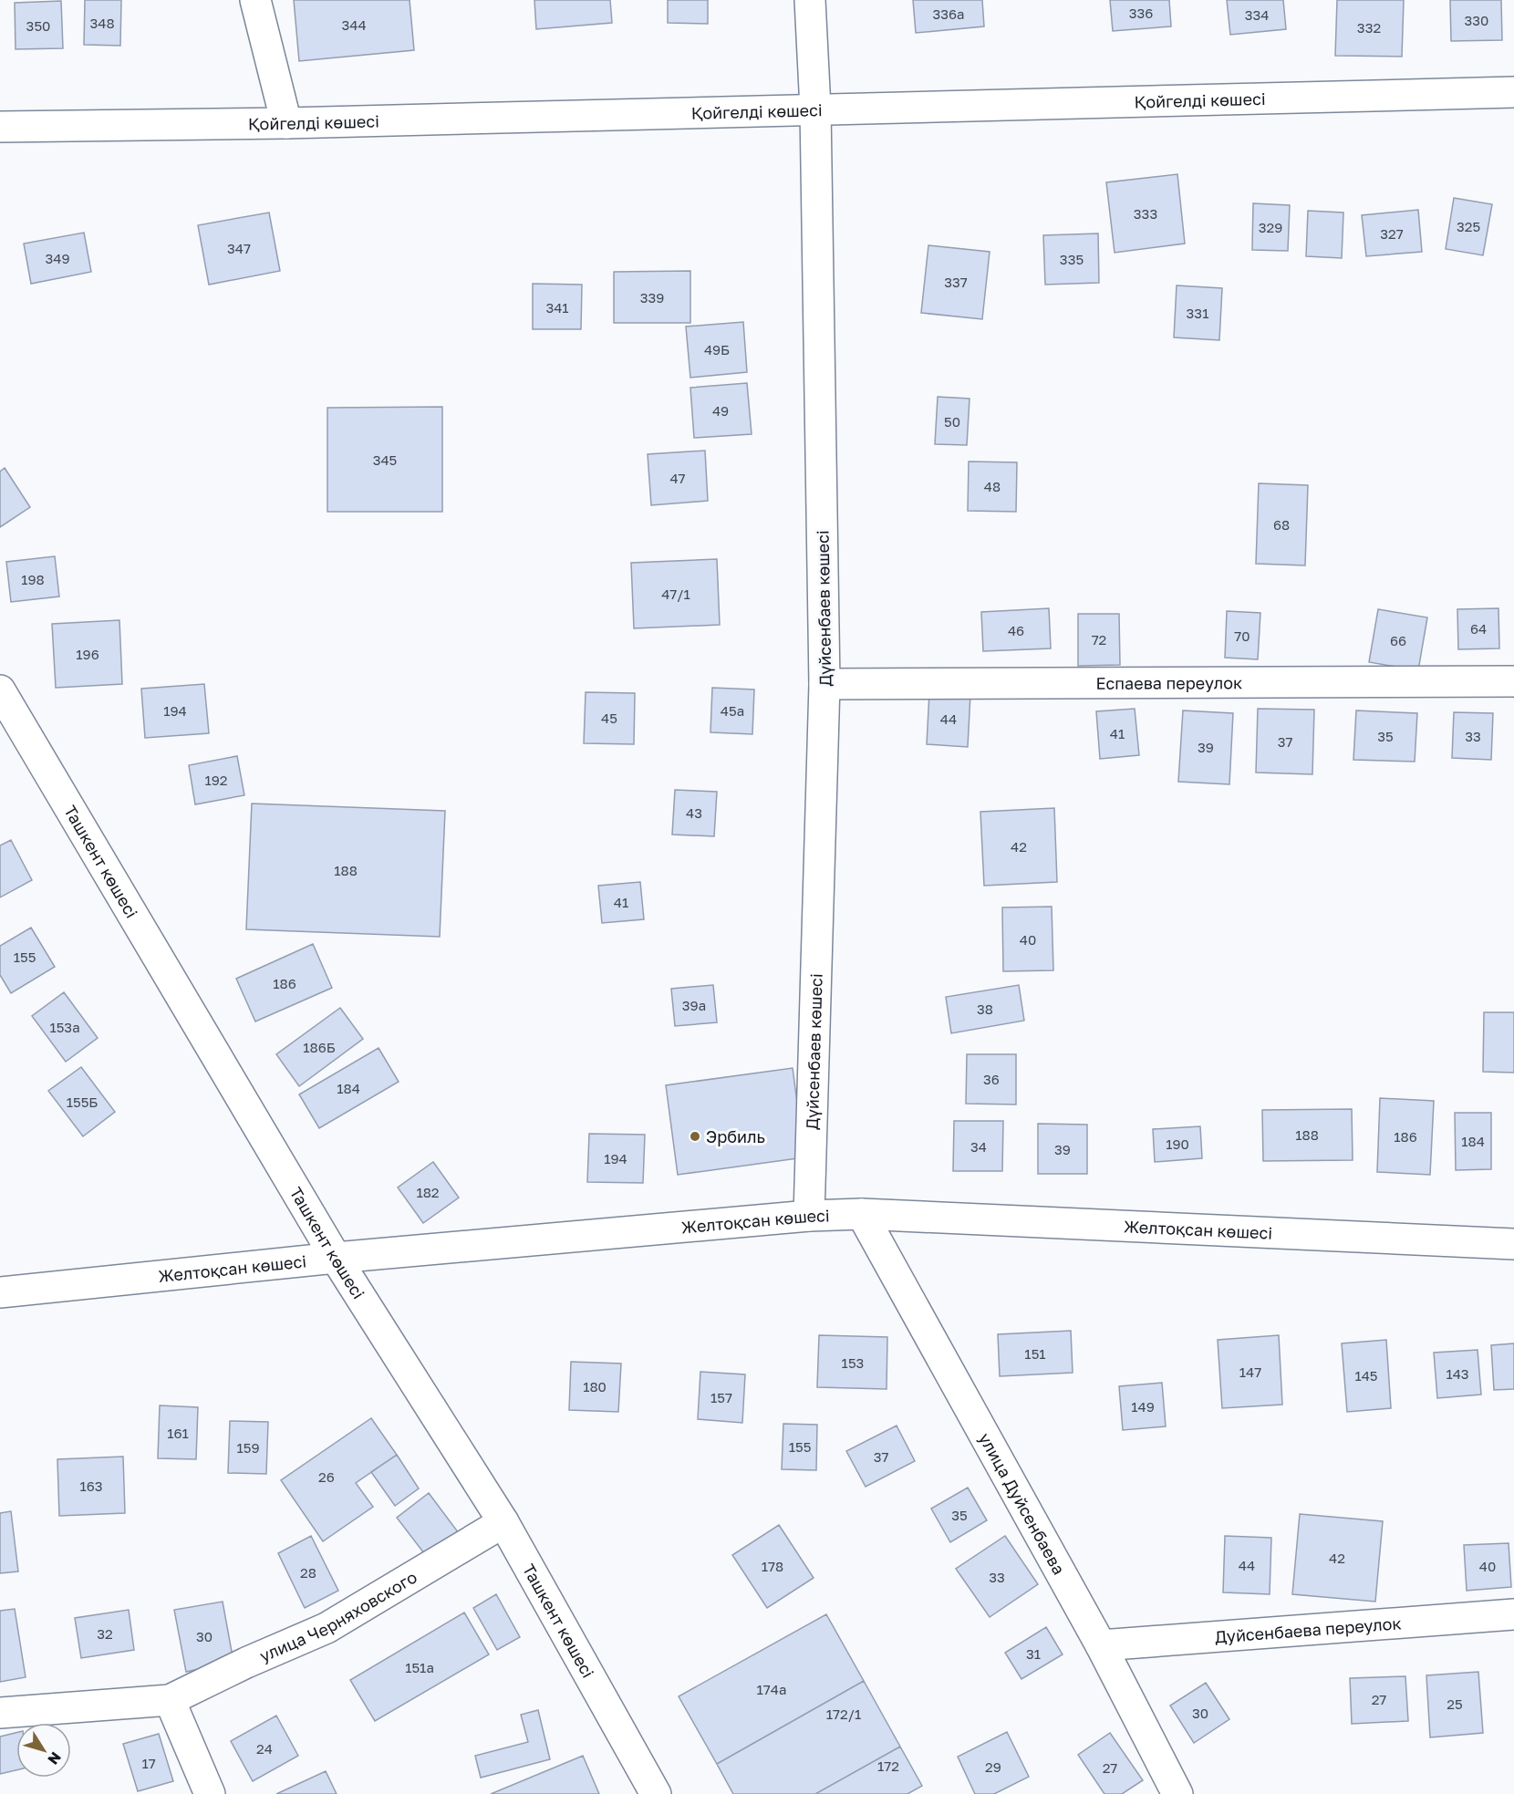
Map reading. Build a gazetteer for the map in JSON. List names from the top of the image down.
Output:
{
  "streets": {
    "street": [
      "Қойгелді көшесі",
      "Дүйсенбаев көшесі",
      "Еспаева переулок",
      "Ташкент көшесі",
      "Желтоқсан көшесі",
      "улица Дуйсенбаева",
      "улица Черняховского",
      "Дуйсенбаева переулок"
    ]
  },
  "crossings": [
    ["Қойгелді көшесі", "Дүйсенбаев көшесі"],
    ["Дүйсенбаев көшесі", "Еспаева переулок"],
    ["Дүйсенбаев көшесі", "Желтоқсан көшесі"],
    ["Ташкент көшесі", "Желтоқсан көшесі"],
    ["Ташкент көшесі", "улица Черняховского"],
    ["Желтоқсан көшесі", "улица Дуйсенбаева"],
    ["улица Дуйсенбаева", "Дуйсенбаева переулок"]
  ],
  "places": ["Эрбиль"],
  "house_numbers": [
    "336",
    "336а",
    "334",
    "330",
    "348",
    "344",
    "350",
    "332",
    "333",
    "325",
    "329",
    "327",
    "347",
    "349",
    "335",
    "337",
    "339",
    "341",
    "331",
    "49Б",
    "49",
    "50",
    "345",
    "47",
    "48",
    "68",
    "198",
    "47/1",
    "64",
    "46",
    "70",
    "72",
    "66",
    "196",
    "194",
    "45а",
    "45",
    "44",
    "41",
    "35",
    "33",
    "37",
    "39",
    "192",
    "43",
    "42",
    "188",
    "41",
    "40",
    "155",
    "186",
    "39а",
    "38",
    "153а",
    "186Б",
    "36",
    "184",
    "155Б",
    "188",
    "186",
    "184",
    "190",
    "34",
    "39",
    "194",
    "182",
    "151",
    "153",
    "147",
    "143",
    "145",
    "180",
    "157",
    "149",
    "161",
    "155",
    "159",
    "37",
    "26",
    "163",
    "35",
    "42",
    "44",
    "178",
    "40",
    "28",
    "33",
    "32",
    "30",
    "31",
    "151а",
    "174а",
    "27",
    "25",
    "30",
    "172/1",
    "24",
    "17",
    "172",
    "29",
    "27"
  ],
  "north": "bottom right"
}
